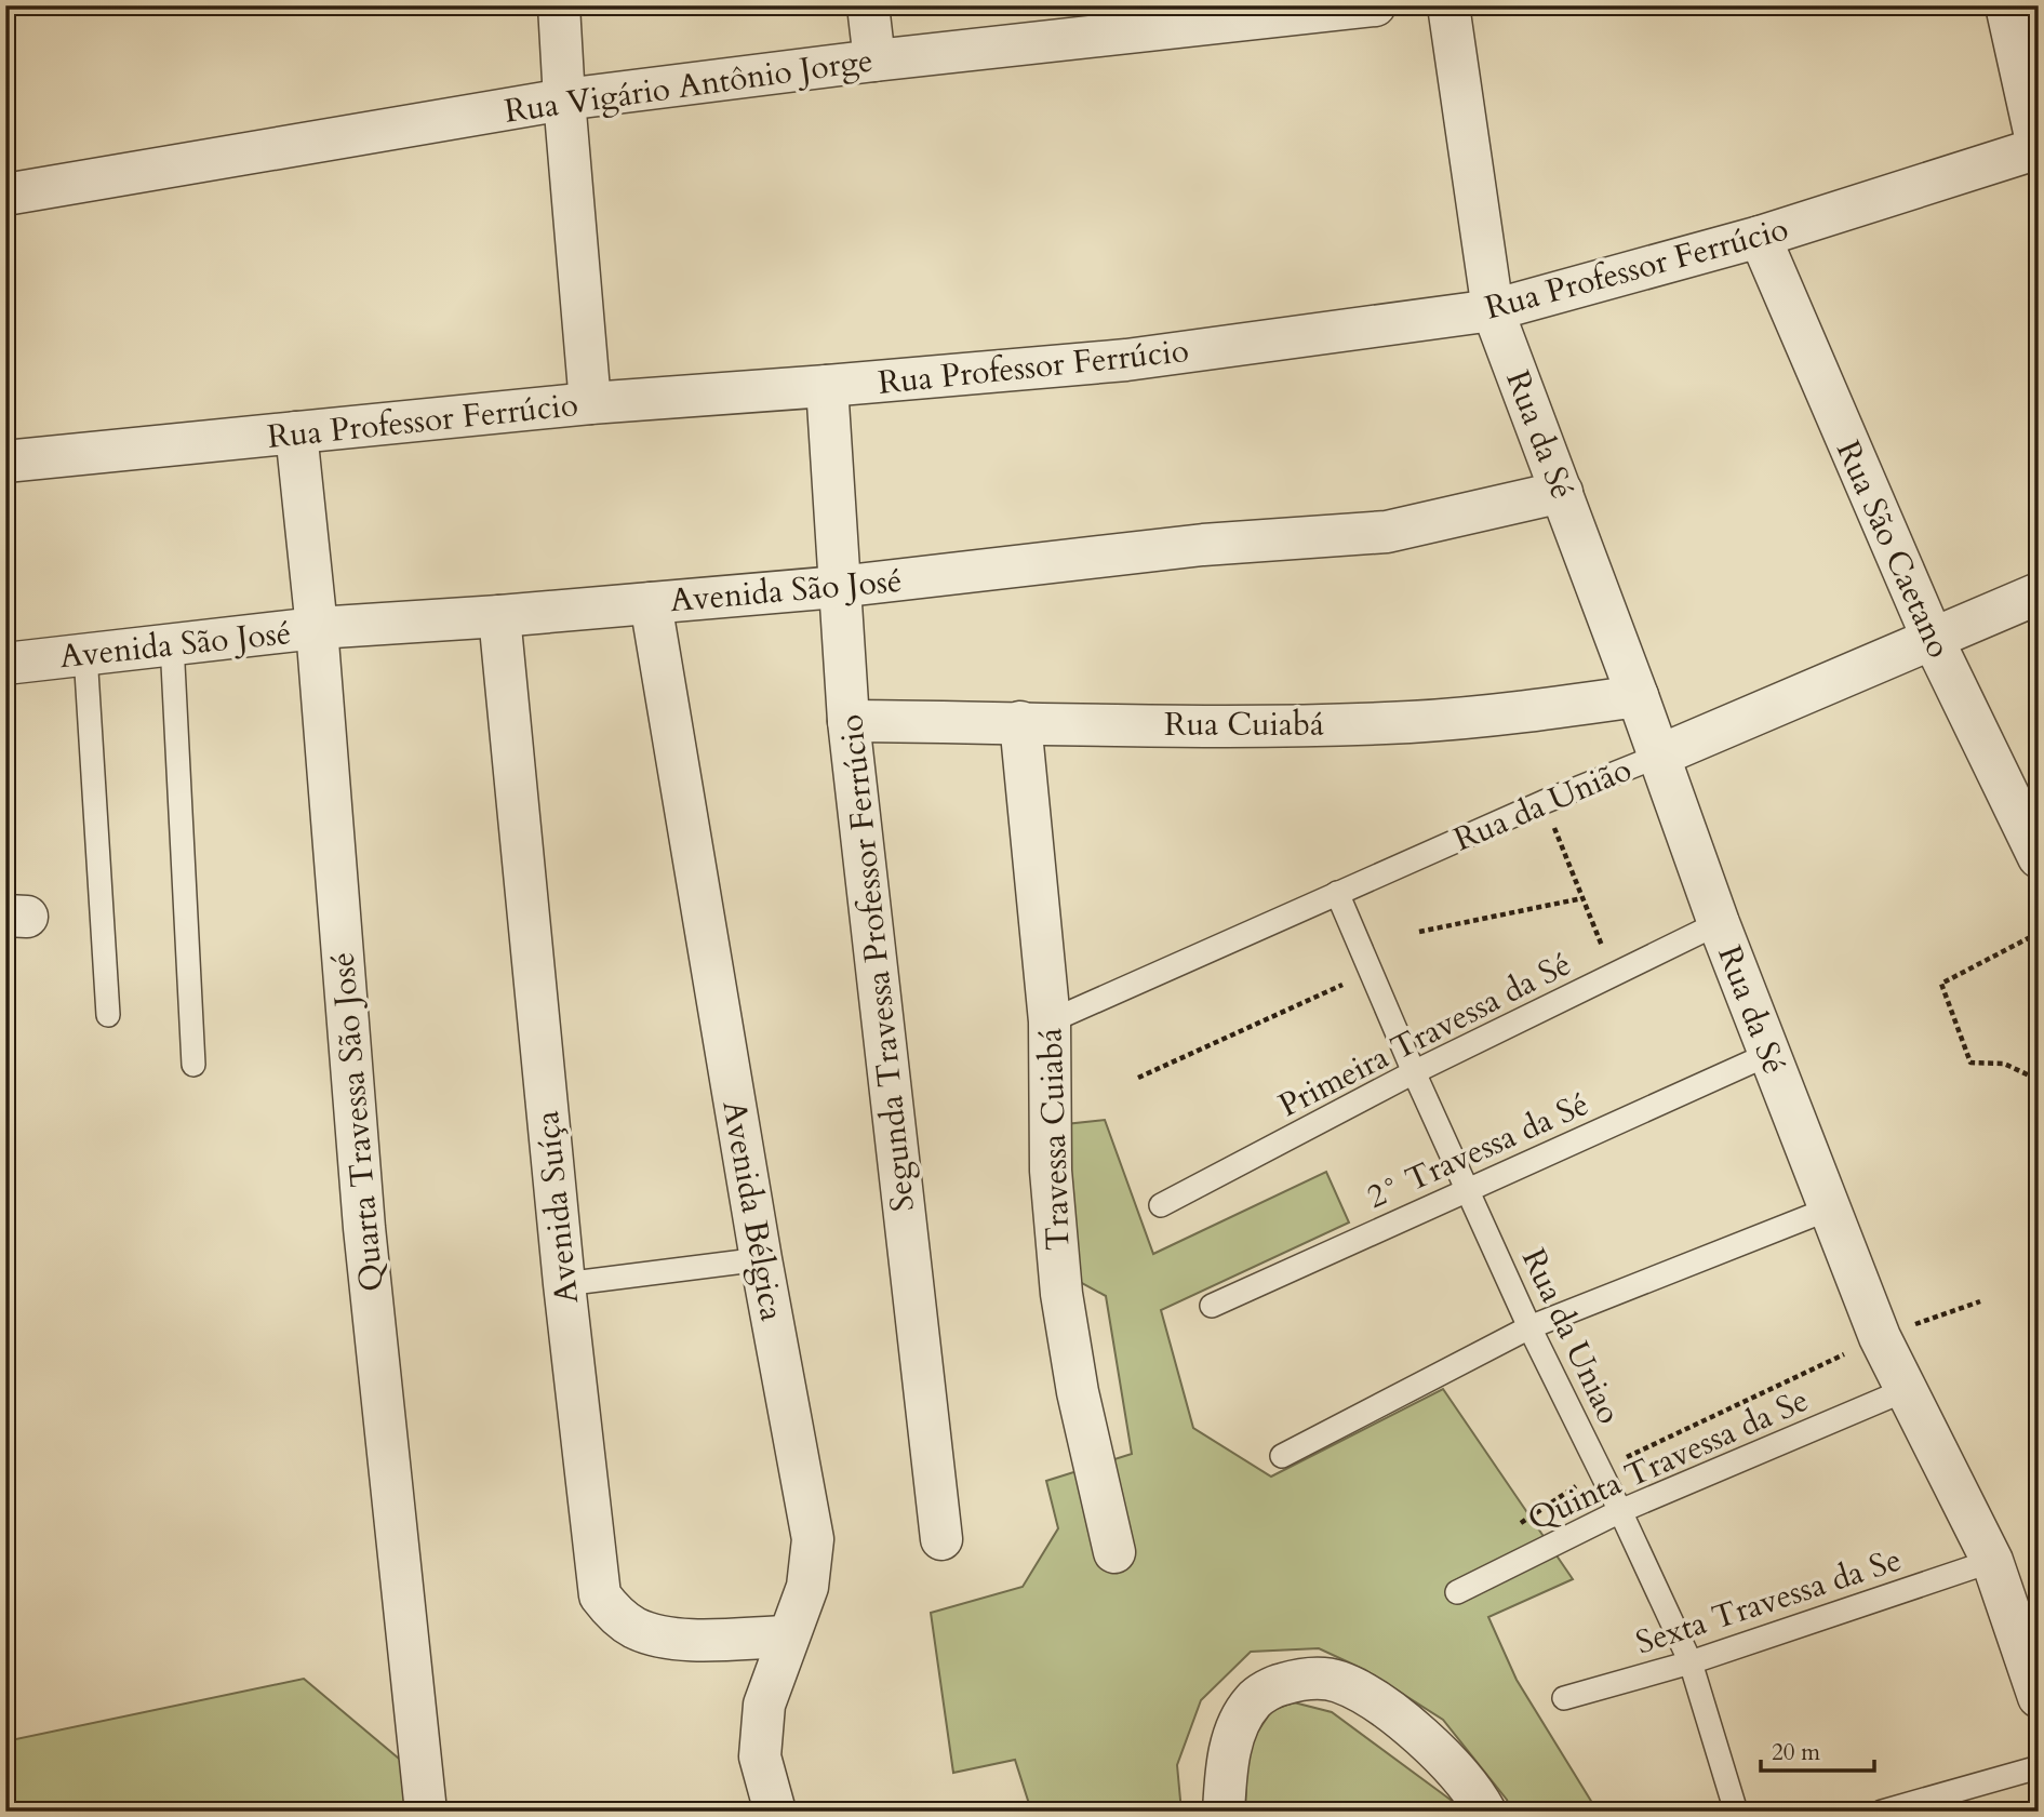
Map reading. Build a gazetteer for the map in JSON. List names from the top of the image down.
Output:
{
  "streets": {
    "street": [
      "Rua Vigário Antônio Jorge",
      "Rua Professor Ferrúcio",
      "Rua da Sé",
      "Rua São Caetano",
      "Avenida São José",
      "Rua Cuiabá",
      "Rua da União",
      "Segunda Travessa Professor Ferrúcio",
      "Quarta Travessa São José",
      "Travessa Cuiabá",
      "Avenida Suíça",
      "Avenida Bélgica"
    ],
    "lane": [
      "Primeira Travessa da Sé",
      "2° Travessa da Sé",
      "Rua da Uniao",
      "Quinta Travessa da Se",
      "Sexta Travessa da Se"
    ]
  },
  "crossings": [
    ["Rua Professor Ferrúcio", "Rua da Sé"],
    ["Rua Professor Ferrúcio", "Rua São Caetano"],
    ["Rua Professor Ferrúcio", "Segunda Travessa Professor Ferrúcio"],
    ["Rua Professor Ferrúcio", "Quarta Travessa São José"],
    ["Rua da Sé", "Avenida São José"],
    ["Rua da Sé", "Rua Cuiabá"],
    ["Rua da Sé", "Rua da União"],
    ["Rua da Sé", "Primeira Travessa da Sé"],
    ["Rua da Sé", "2° Travessa da Sé"],
    ["Rua da Sé", "Quinta Travessa da Se"],
    ["Rua da Sé", "Sexta Travessa da Se"],
    ["Rua São Caetano", "Rua da União"],
    ["Avenida São José", "Segunda Travessa Professor Ferrúcio"],
    ["Avenida São José", "Quarta Travessa São José"],
    ["Avenida São José", "Avenida Suíça"],
    ["Avenida São José", "Avenida Bélgica"],
    ["Rua Cuiabá", "Segunda Travessa Professor Ferrúcio"],
    ["Rua Cuiabá", "Travessa Cuiabá"],
    ["Rua da União", "Travessa Cuiabá"],
    ["Rua da União", "Rua da Uniao"],
    ["Primeira Travessa da Sé", "Rua da Uniao"],
    ["2° Travessa da Sé", "Rua da Uniao"],
    ["Avenida Suíça", "Avenida Bélgica"],
    ["Rua da Uniao", "Quinta Travessa da Se"],
    ["Rua da Uniao", "Sexta Travessa da Se"]
  ],
  "scale_bar": "20 m"
}
